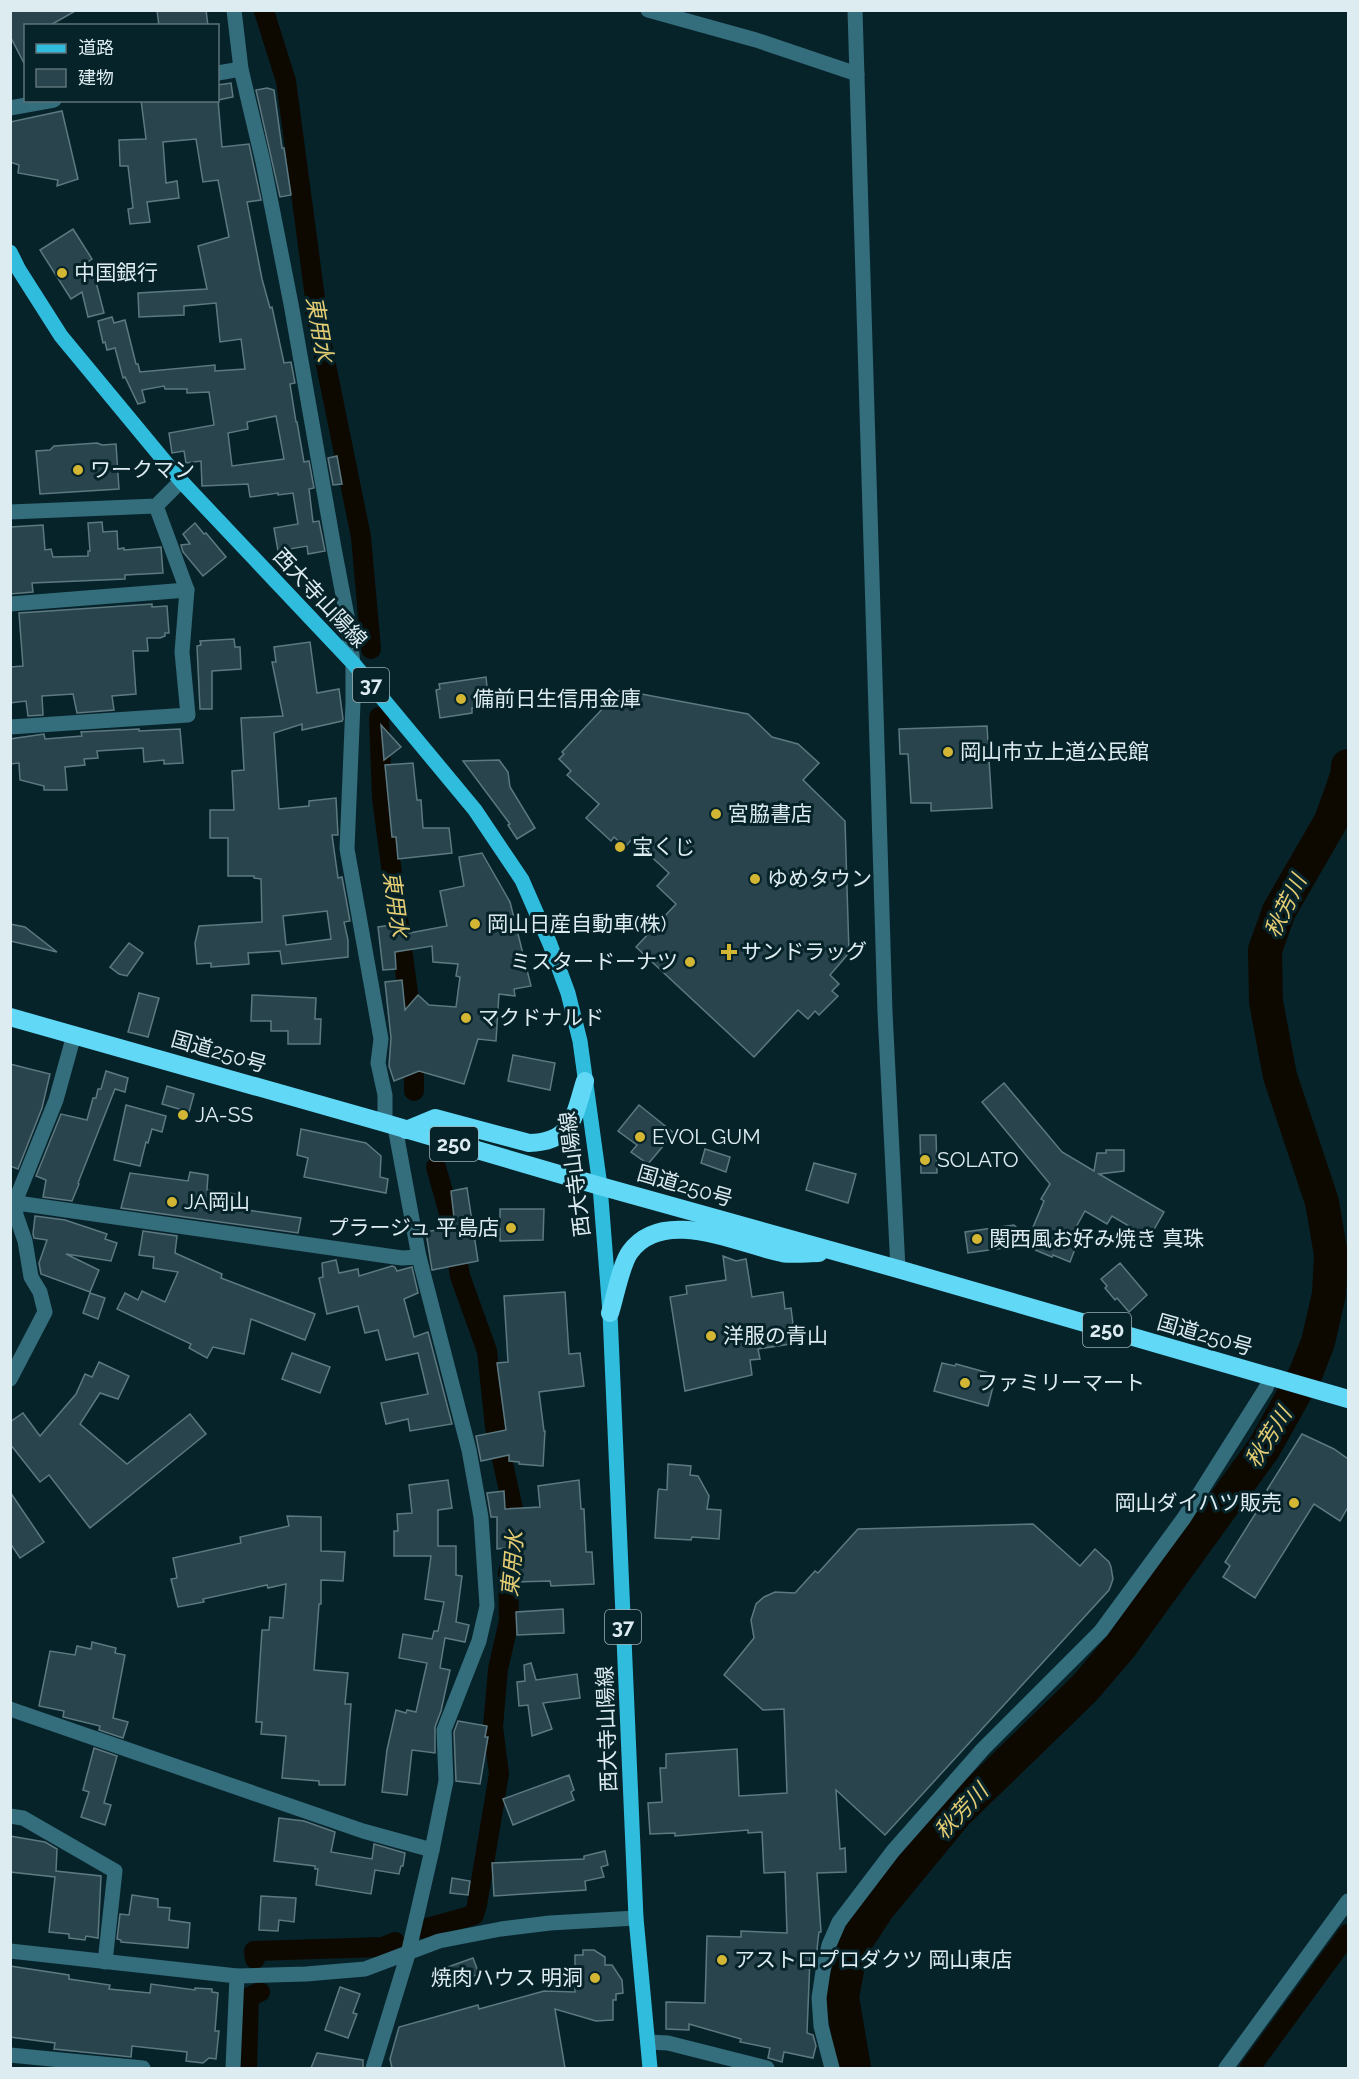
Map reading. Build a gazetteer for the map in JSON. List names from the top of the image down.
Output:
{
  "streets": {
    "highway": ["国道250号", "250"],
    "main road": ["西大寺山陽線", "37"]
  },
  "crossings": [
    ["西大寺山陽線", "国道250号"],
    ["西大寺山陽線", "250"],
    ["国道250号", "250"]
  ],
  "water": ["東用水", "秋芳川"],
  "places": {
    "other": [
      "中国銀行",
      "ワークマン",
      "備前日生信用金庫",
      "岡山市立上道公民館",
      "宮脇書店",
      "宝くじ",
      "ゆめタウン",
      "岡山日産自動車(株)",
      "ミスタードーナツ",
      "マクドナルド",
      "JA-SS",
      "EVOL GUM",
      "SOLATO",
      "JA岡山",
      "プラージュ 平島店",
      "関西風お好み焼き 真珠",
      "洋服の青山",
      "ファミリーマート",
      "岡山ダイハツ販売",
      "アストロプロダクツ 岡山東店",
      "焼肉ハウス 明洞"
    ],
    "health": ["サンドラッグ"]
  },
  "legend": ["道路", "建物"]
}
